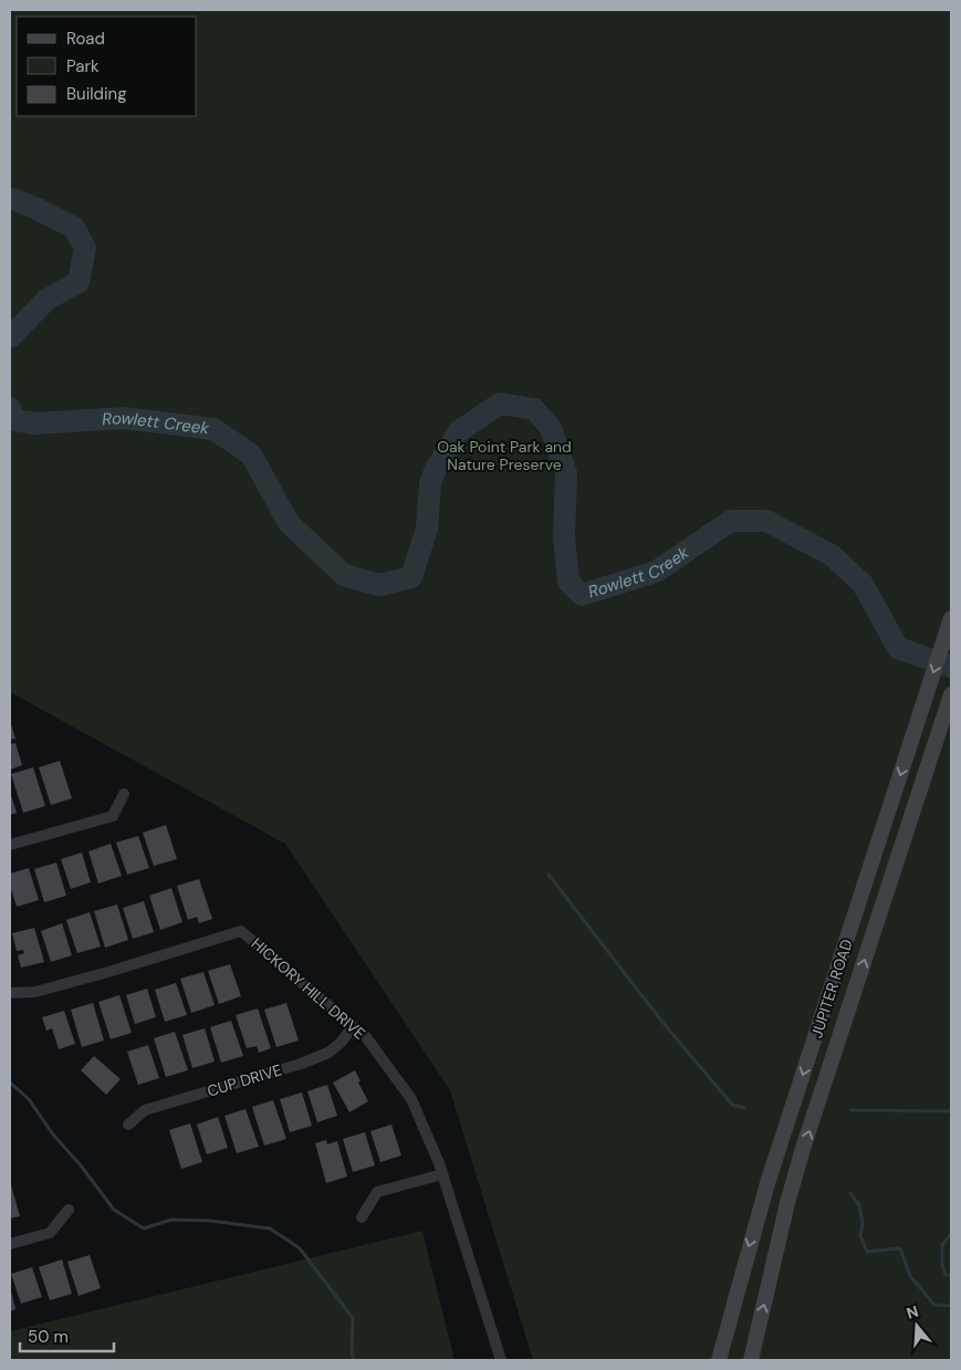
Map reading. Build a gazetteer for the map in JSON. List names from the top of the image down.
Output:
{
  "streets": {
    "main road": ["JUPITER ROAD"],
    "street": ["HICKORY HILL DRIVE", "CUP DRIVE"]
  },
  "crossings": [
    ["HICKORY HILL DRIVE", "CUP DRIVE"]
  ],
  "water": ["Rowlett Creek"],
  "parks": ["Oak Point Park and Nature Preserve"],
  "legend": ["Road", "Park", "Building"],
  "scale_bar": "50 m",
  "north": "top"
}
